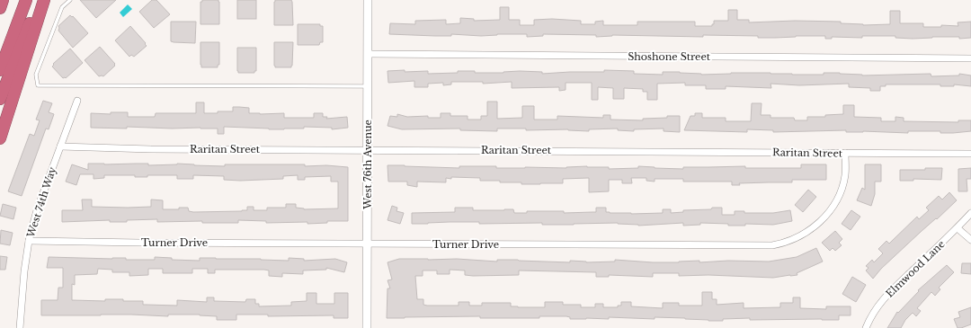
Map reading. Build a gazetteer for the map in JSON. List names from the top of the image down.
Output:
{
  "streets": {
    "street": [
      "Shoshone Street",
      "Raritan Street",
      "West 76th Avenue",
      "West 74th Way",
      "Turner Drive",
      "Elmwood Lane"
    ]
  },
  "crossings": [
    ["Shoshone Street", "West 76th Avenue"],
    ["Raritan Street", "West 76th Avenue"],
    ["Raritan Street", "West 74th Way"],
    ["Raritan Street", "Turner Drive"],
    ["West 76th Avenue", "Turner Drive"],
    ["West 74th Way", "Turner Drive"]
  ]
}
